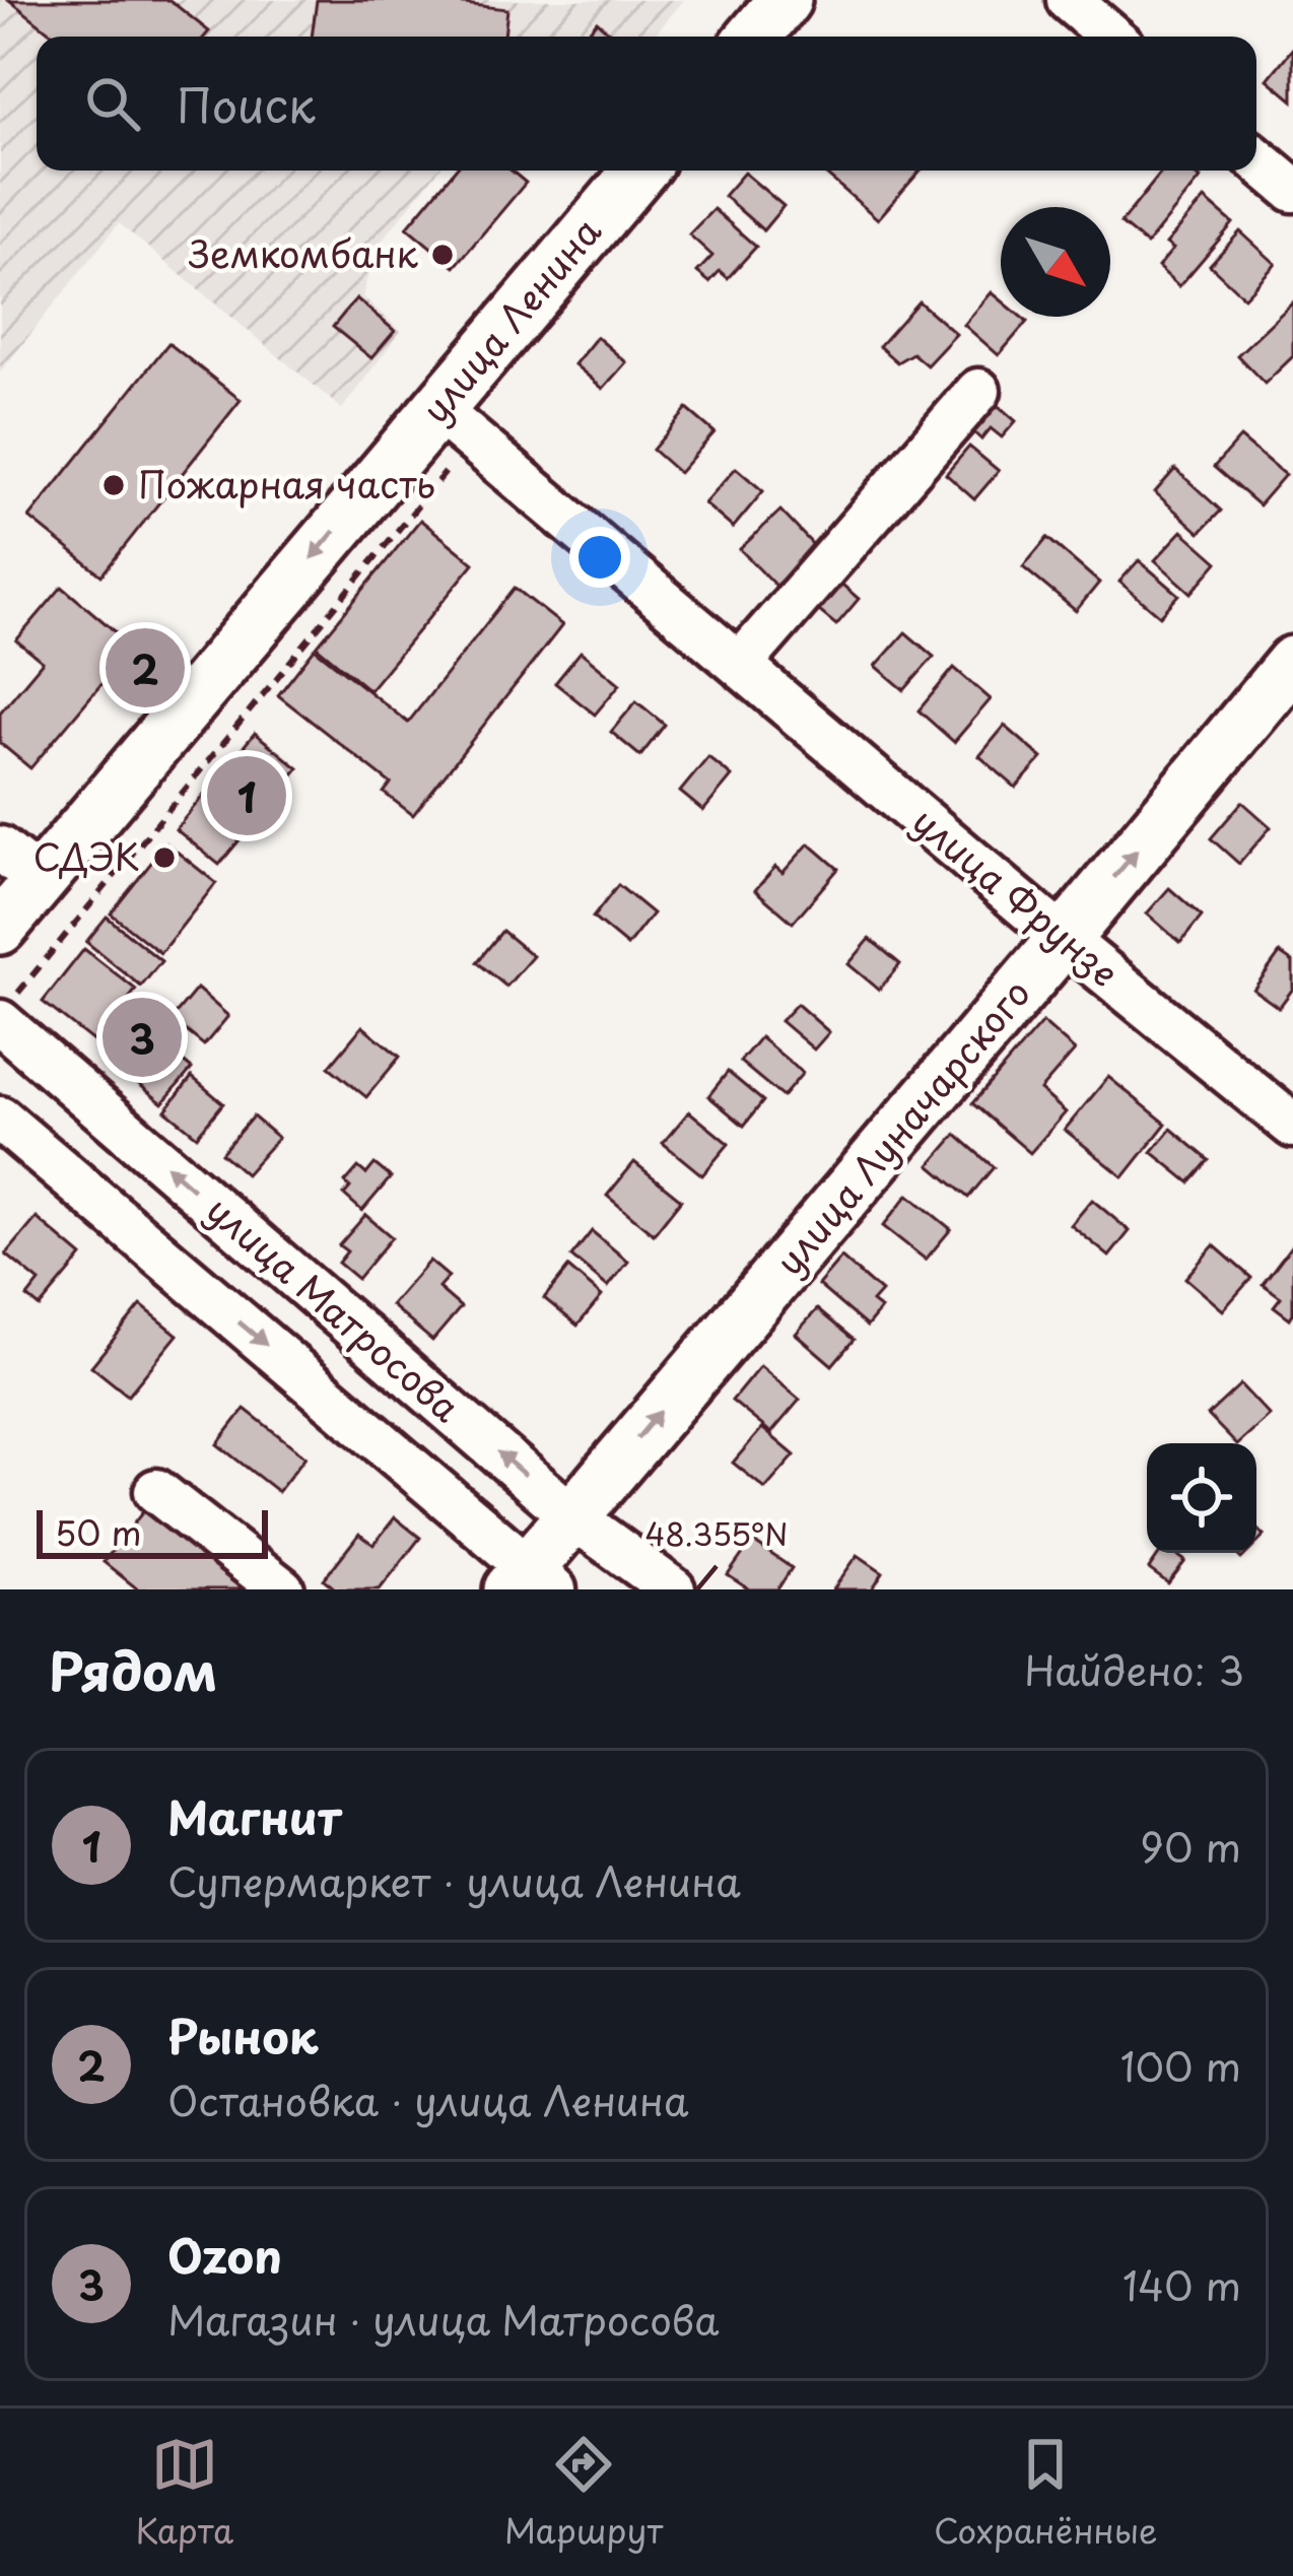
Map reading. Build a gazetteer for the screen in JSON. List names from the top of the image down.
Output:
{
  "streets": {
    "main road": ["улица Ленина", "улица Луначарского"],
    "street": ["улица Фрунзе", "улица Матросова"]
  },
  "crossings": [
    ["улица Ленина", "улица Фрунзе"],
    ["улица Фрунзе", "улица Луначарского"],
    ["улица Луначарского", "улица Матросова"]
  ],
  "one_way": ["улица Ленина", "улица Луначарского"],
  "places": ["Земкомбанк", "Пожарная часть", "СДЭК"],
  "scale_bar": "50 m",
  "north": "bottom right",
  "page": {
    "search": "Поиск",
    "pins": ["2", "1", "3"],
    "scale": "50 m",
    "heading": ["Рядом", "Найдено: 3"],
    "list": [
      {
        "mark": "1",
        "name": "Магнит",
        "note": "Супермаркет · улица Ленина",
        "value": "90 m"
      },
      {
        "mark": "2",
        "name": "Рынок",
        "note": "Остановка · улица Ленина",
        "value": "100 m"
      },
      {
        "mark": "3",
        "name": "Ozon",
        "note": "Магазин · улица Матросова",
        "value": "140 m"
      }
    ],
    "nav": ["Карта", "Маршрут", "Сохранённые"]
  },
  "coordinates": ["48.355°N"]
}
